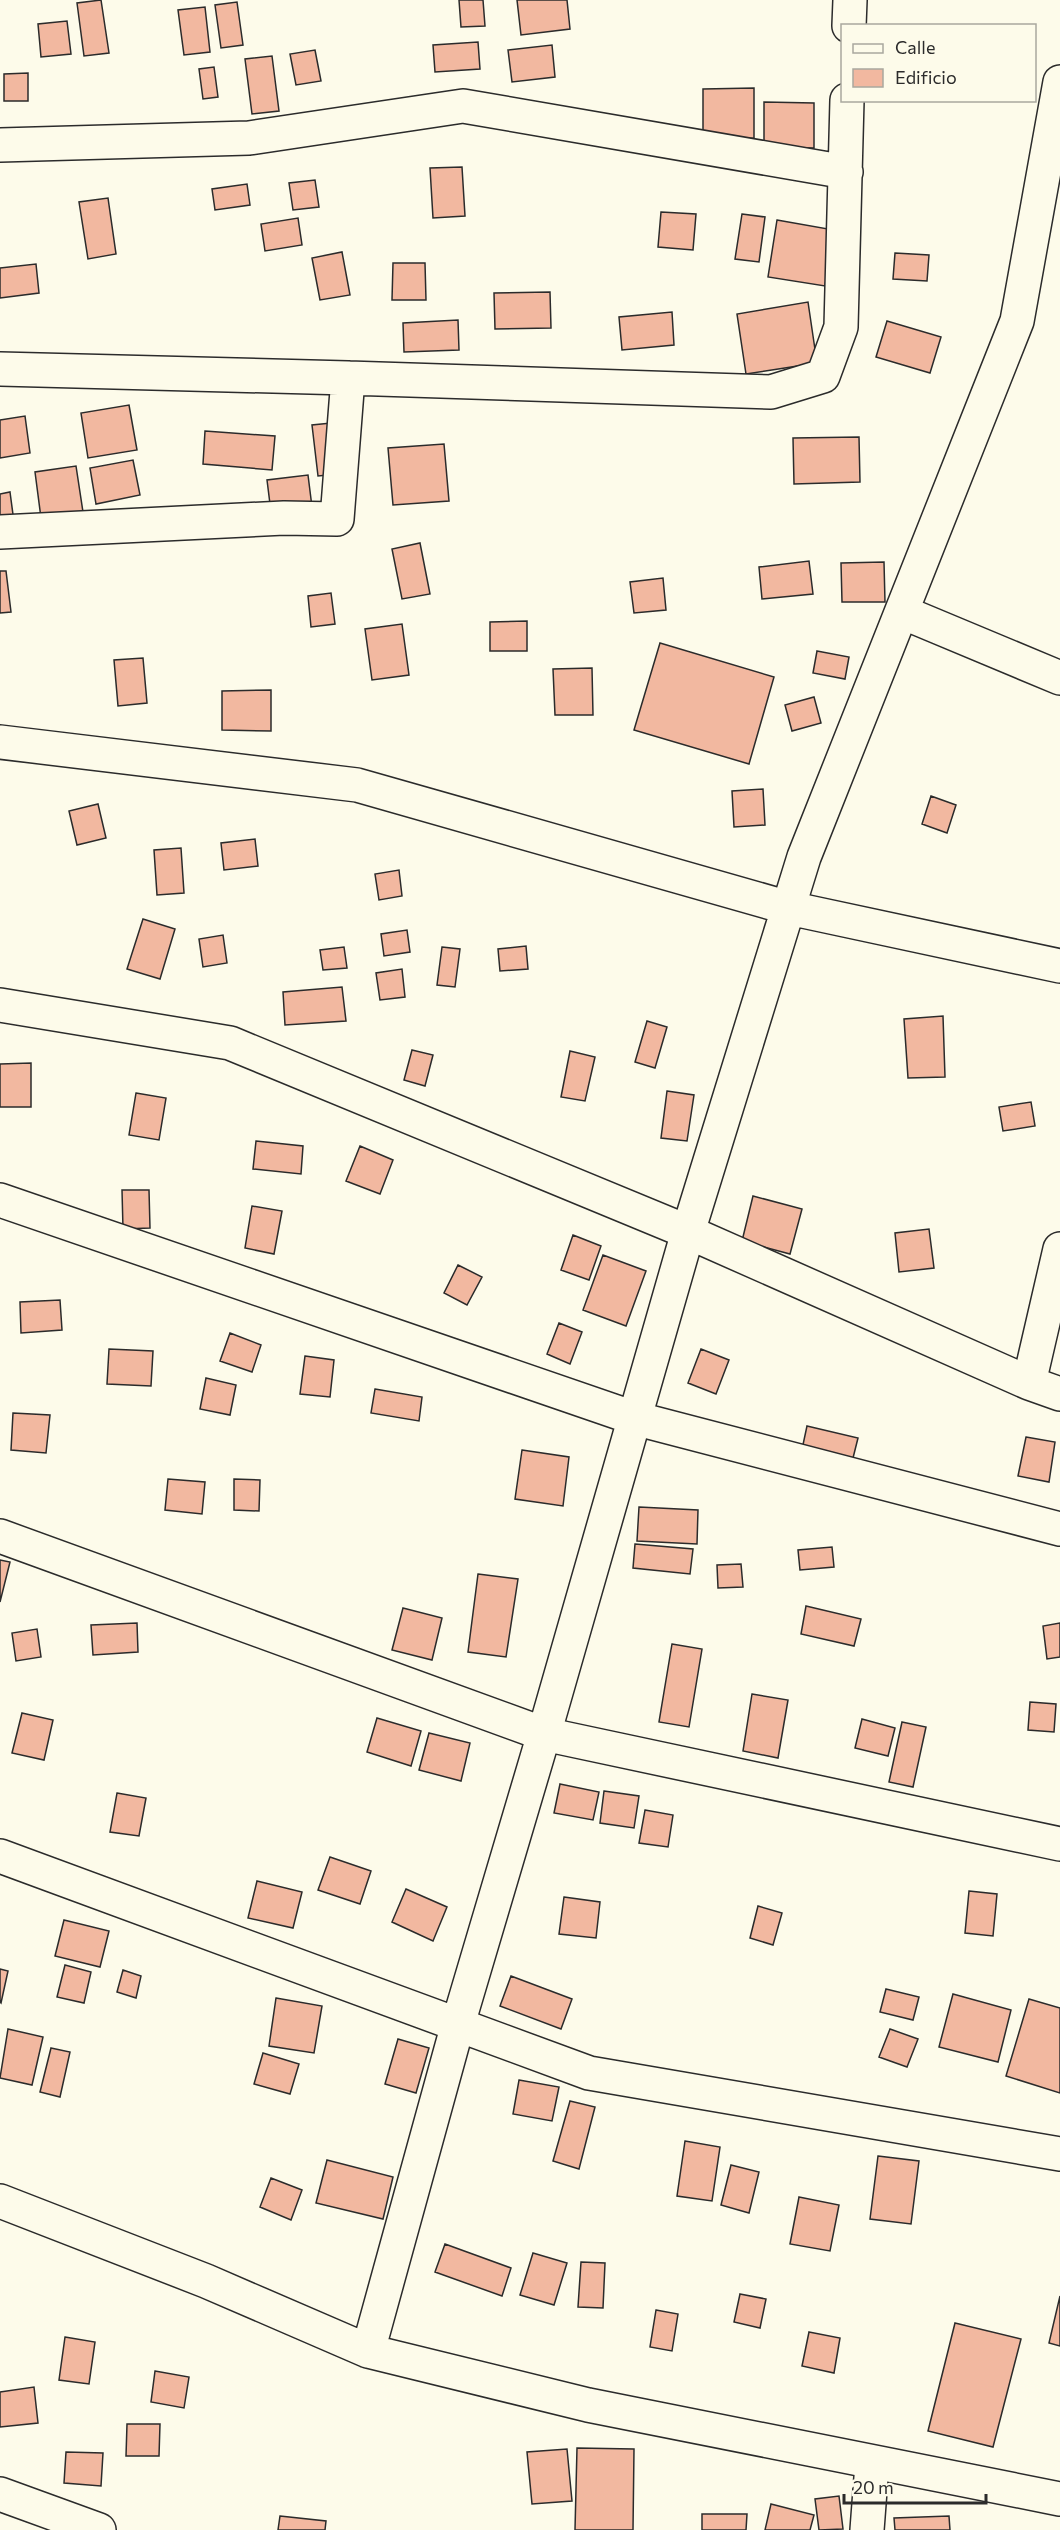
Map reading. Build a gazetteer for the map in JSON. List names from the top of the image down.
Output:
{
  "legend": ["Calle", "Edificio"],
  "scale_bar": "20 m"
}
